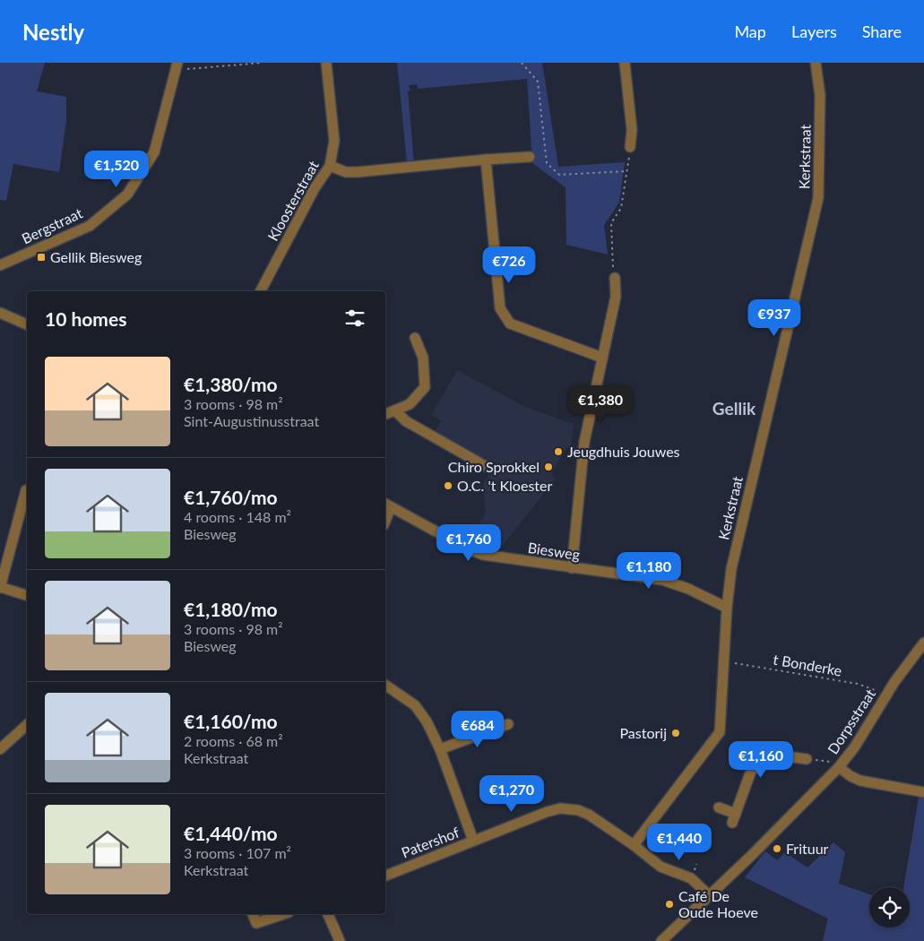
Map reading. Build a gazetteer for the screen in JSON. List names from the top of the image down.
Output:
{
  "streets": {
    "street": [
      "Kerkstraat",
      "Kloosterstraat",
      "Bergstraat",
      "Biesweg",
      "Dorpsstraat",
      "Patershof"
    ],
    "path": ["t Bonderke"]
  },
  "crossings": [
    ["Kerkstraat", "Biesweg"],
    ["Kerkstraat", "t Bonderke"],
    ["Kerkstraat", "Patershof"],
    ["t Bonderke", "Dorpsstraat"]
  ],
  "districts": ["Gellik"],
  "places": {
    "transit": ["Gellik Biesweg"],
    "other": [
      "Jeugdhuis Jouwes",
      "Chiro Sprokkel",
      "O.C. 't Kloester",
      "Pastorij",
      "Frituur",
      "Café De Oude Hoeve"
    ]
  },
  "page": {
    "header": "Nestly",
    "nav": ["Map", "Layers", "Share"],
    "price": [
      "€1,520",
      "€726",
      "€937",
      "€1,380",
      "€1,760",
      "€1,180",
      "€684",
      "€1,160",
      "€1,270",
      "€1,440"
    ],
    "heading": "10 homes",
    "list": [
      {
        "name": "€1,380/mo",
        "note": "3 rooms · 98 m² · Sint-Augustinusstraat"
      },
      {
        "name": "€1,760/mo",
        "note": "4 rooms · 148 m² · Biesweg"
      },
      {
        "name": "€1,180/mo",
        "note": "3 rooms · 98 m² · Biesweg"
      },
      {
        "name": "€1,160/mo",
        "note": "2 rooms · 68 m² · Kerkstraat"
      },
      {
        "name": "€1,440/mo",
        "note": "3 rooms · 107 m² · Kerkstraat"
      }
    ]
  }
}
